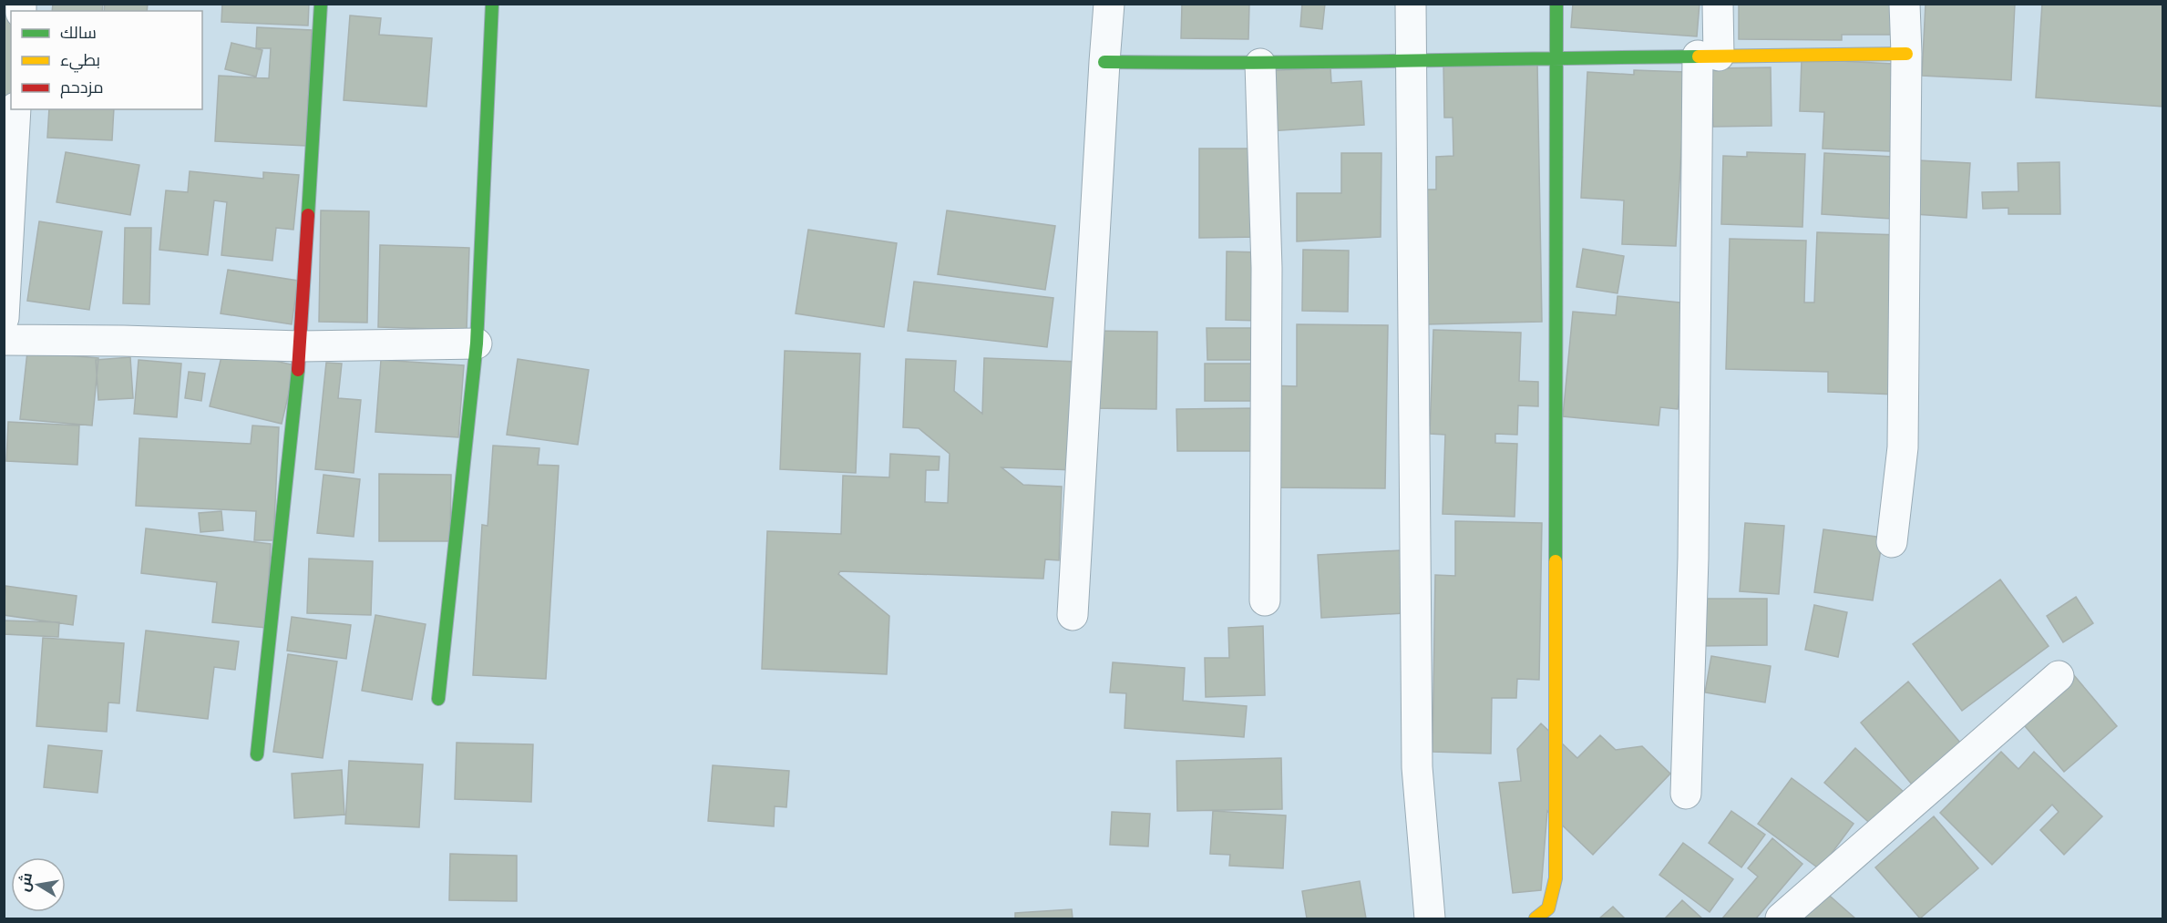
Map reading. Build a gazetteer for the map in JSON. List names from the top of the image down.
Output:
{
  "legend": ["سالك", "بطيء", "مزدحم"],
  "north": "left"
}
